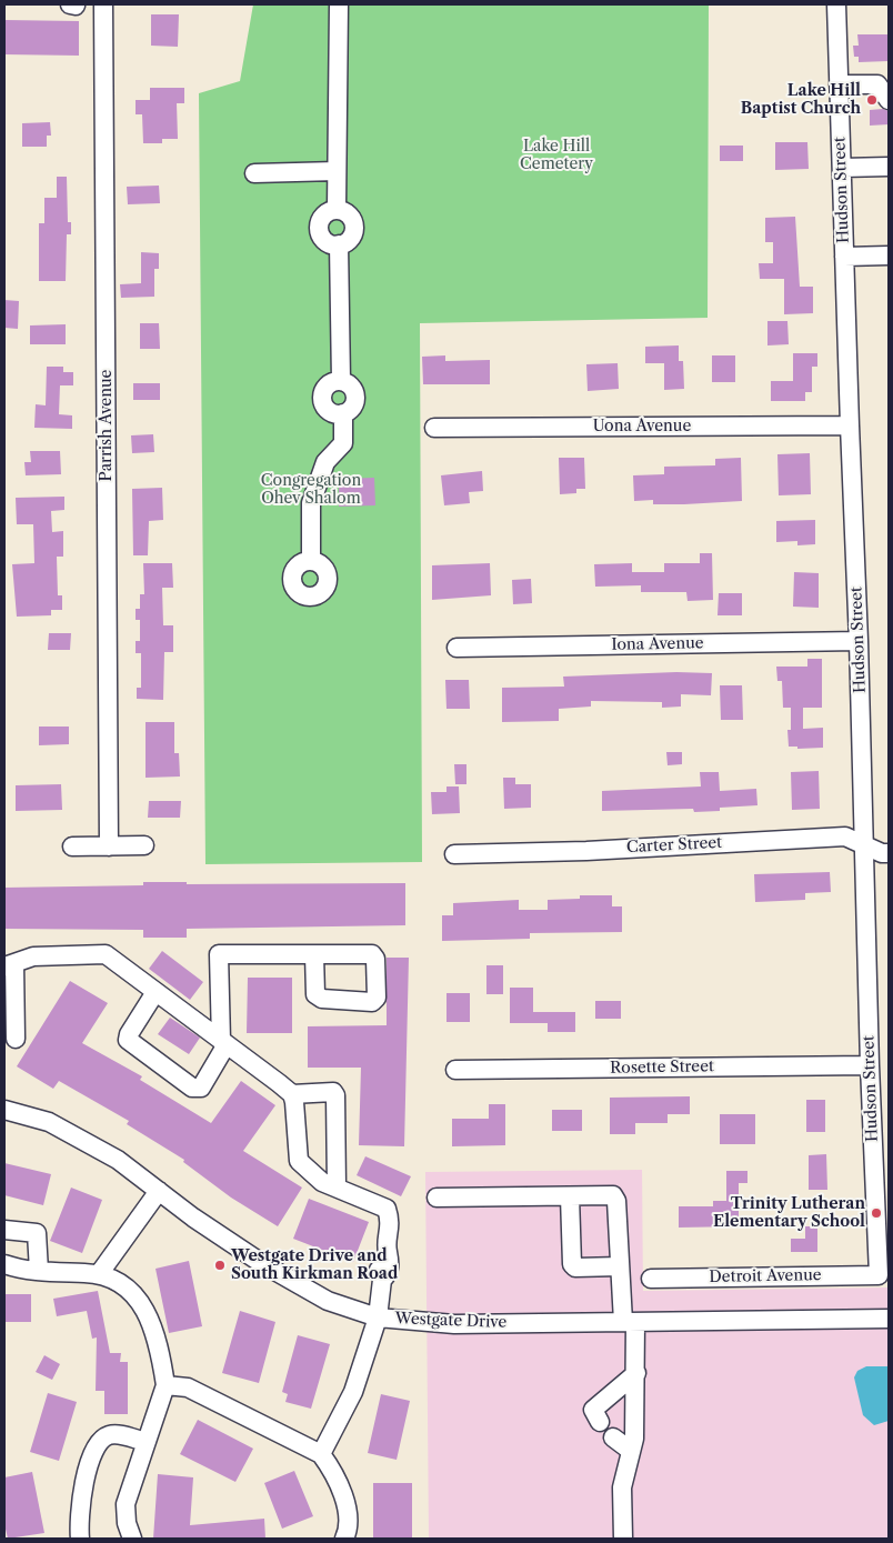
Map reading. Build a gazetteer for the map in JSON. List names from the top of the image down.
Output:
{
  "streets": {
    "street": [
      "Hudson Street",
      "Parrish Avenue",
      "Uona Avenue",
      "Iona Avenue",
      "Carter Street",
      "Rosette Street",
      "Detroit Avenue",
      "Westgate Drive"
    ]
  },
  "crossings": [
    ["Hudson Street", "Uona Avenue"],
    ["Hudson Street", "Iona Avenue"],
    ["Hudson Street", "Carter Street"],
    ["Hudson Street", "Rosette Street"],
    ["Hudson Street", "Detroit Avenue"]
  ],
  "parks": ["Lake Hill Cemetery", "Congregation Ohev Shalom"],
  "places": ["Lake Hill Baptist Church", "Trinity Lutheran Elementary School", "Westgate Drive and South Kirkman Road"]
}
